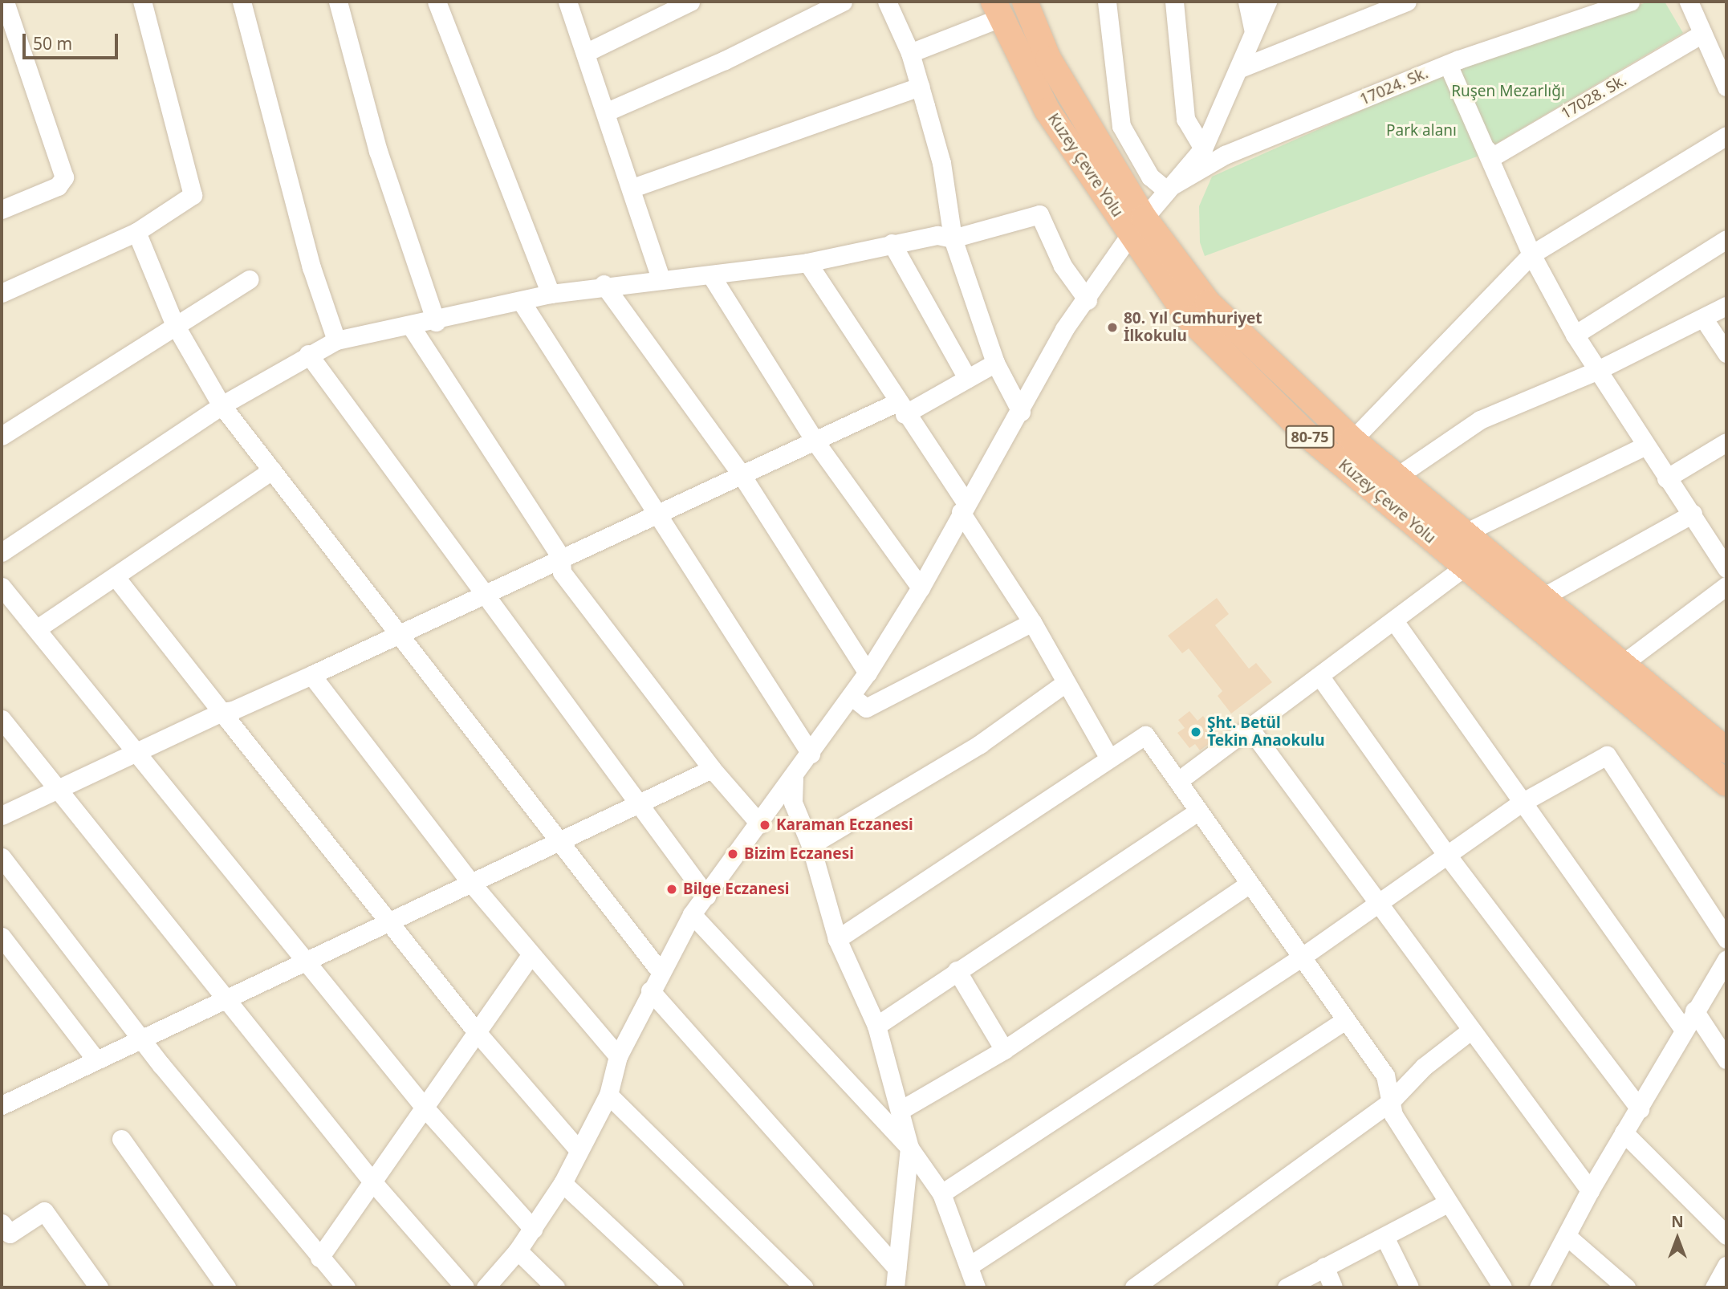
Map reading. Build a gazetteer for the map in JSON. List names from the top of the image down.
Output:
{
  "streets": {
    "highway": ["Kuzey Çevre Yolu", "80-75"],
    "street": ["17024. Sk.", "17028. Sk."]
  },
  "parks": ["Ruşen Mezarlığı", "Park alanı"],
  "places": [
    "80. Yıl Cumhuriyet İlkokulu",
    "Şht. Betül Tekin Anaokulu",
    "Karaman Eczanesi",
    "Bizim Eczanesi",
    "Bilge Eczanesi"
  ],
  "scale_bar": "50 m",
  "north": "top"
}
